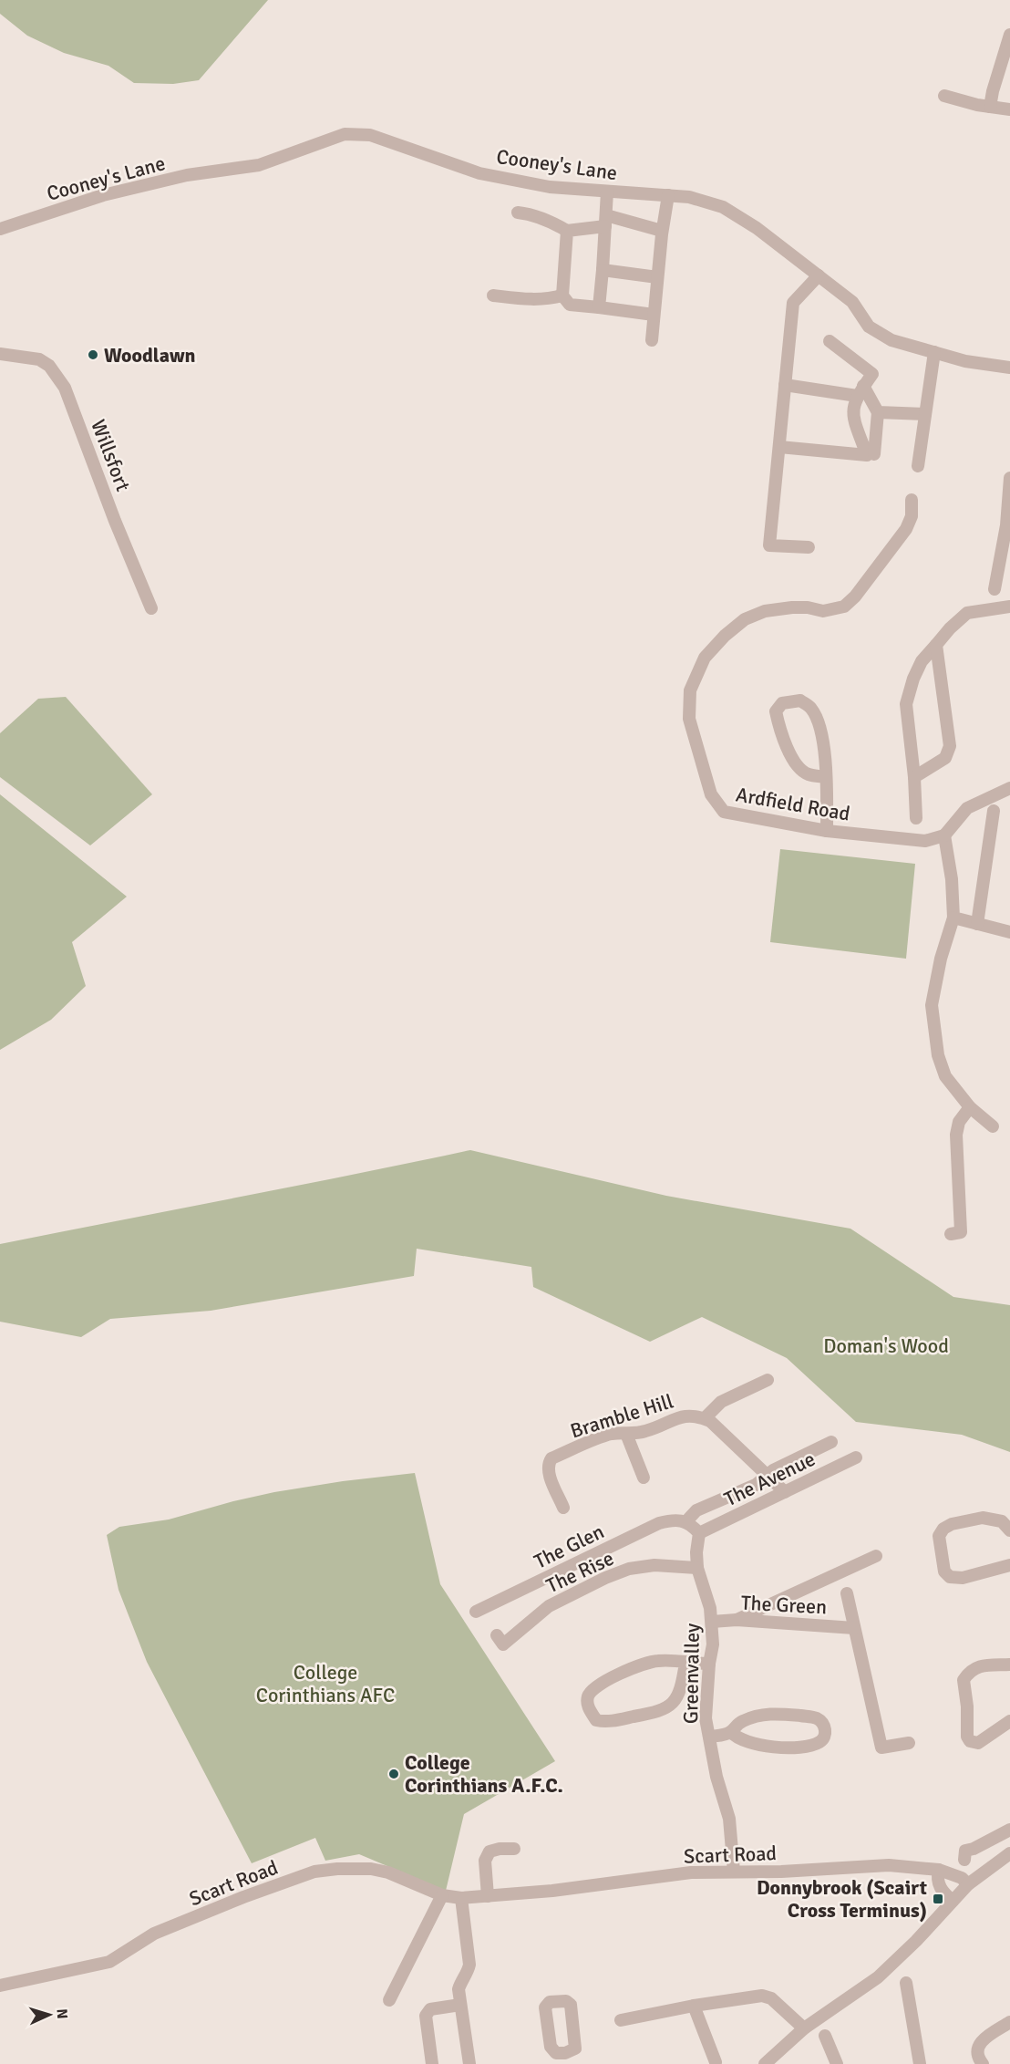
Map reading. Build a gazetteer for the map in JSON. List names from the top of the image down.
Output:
{
  "streets": {
    "street": [
      "Cooney's Lane",
      "Willsfort",
      "Ardfield Road",
      "Bramble Hill",
      "The Avenue",
      "The Glen",
      "The Rise",
      "The Green",
      "Greenvalley",
      "Scart Road"
    ]
  },
  "crossings": [
    ["Bramble Hill", "The Avenue"],
    ["The Avenue", "Greenvalley"],
    ["The Rise", "Greenvalley"],
    ["The Green", "Greenvalley"],
    ["Greenvalley", "Scart Road"]
  ],
  "parks": ["Doman's Wood", "College Corinthians AFC"],
  "places": {
    "other": ["Woodlawn", "College Corinthians A.F.C."],
    "transit": ["Donnybrook (Scairt Cross Terminus)"]
  },
  "north": "right"
}
